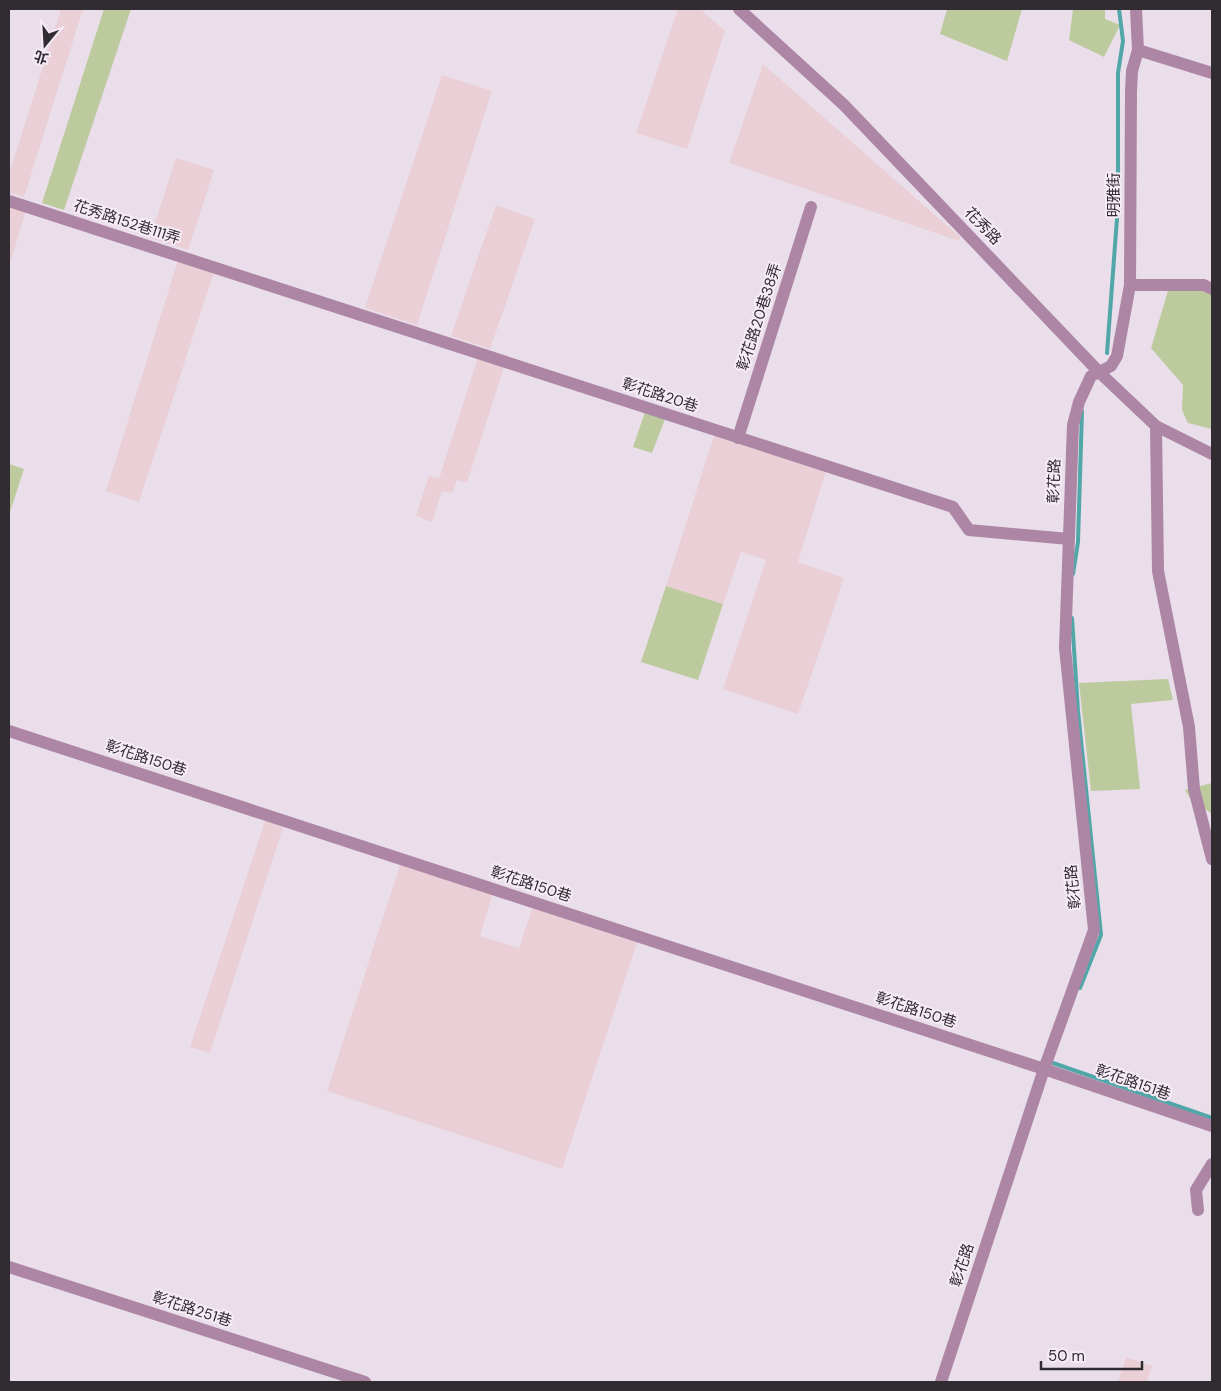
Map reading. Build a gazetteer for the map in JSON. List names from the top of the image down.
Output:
{
  "streets": {
    "street": [
      "明雅街",
      "花秀路152巷111弄",
      "花秀路",
      "彰花路20巷38弄",
      "彰花路20巷",
      "彰花路",
      "彰花路150巷",
      "彰花路151巷",
      "彰花路251巷"
    ]
  },
  "crossings": [
    ["明雅街", "花秀路"],
    ["明雅街", "彰花路"],
    ["花秀路152巷111弄", "彰花路20巷"],
    ["花秀路", "彰花路"],
    ["彰花路20巷38弄", "彰花路20巷"],
    ["彰花路20巷", "彰花路"],
    ["彰花路", "彰花路150巷"],
    ["彰花路", "彰花路151巷"],
    ["彰花路150巷", "彰花路151巷"]
  ],
  "scale_bar": "50 m",
  "north": "bottom"
}
